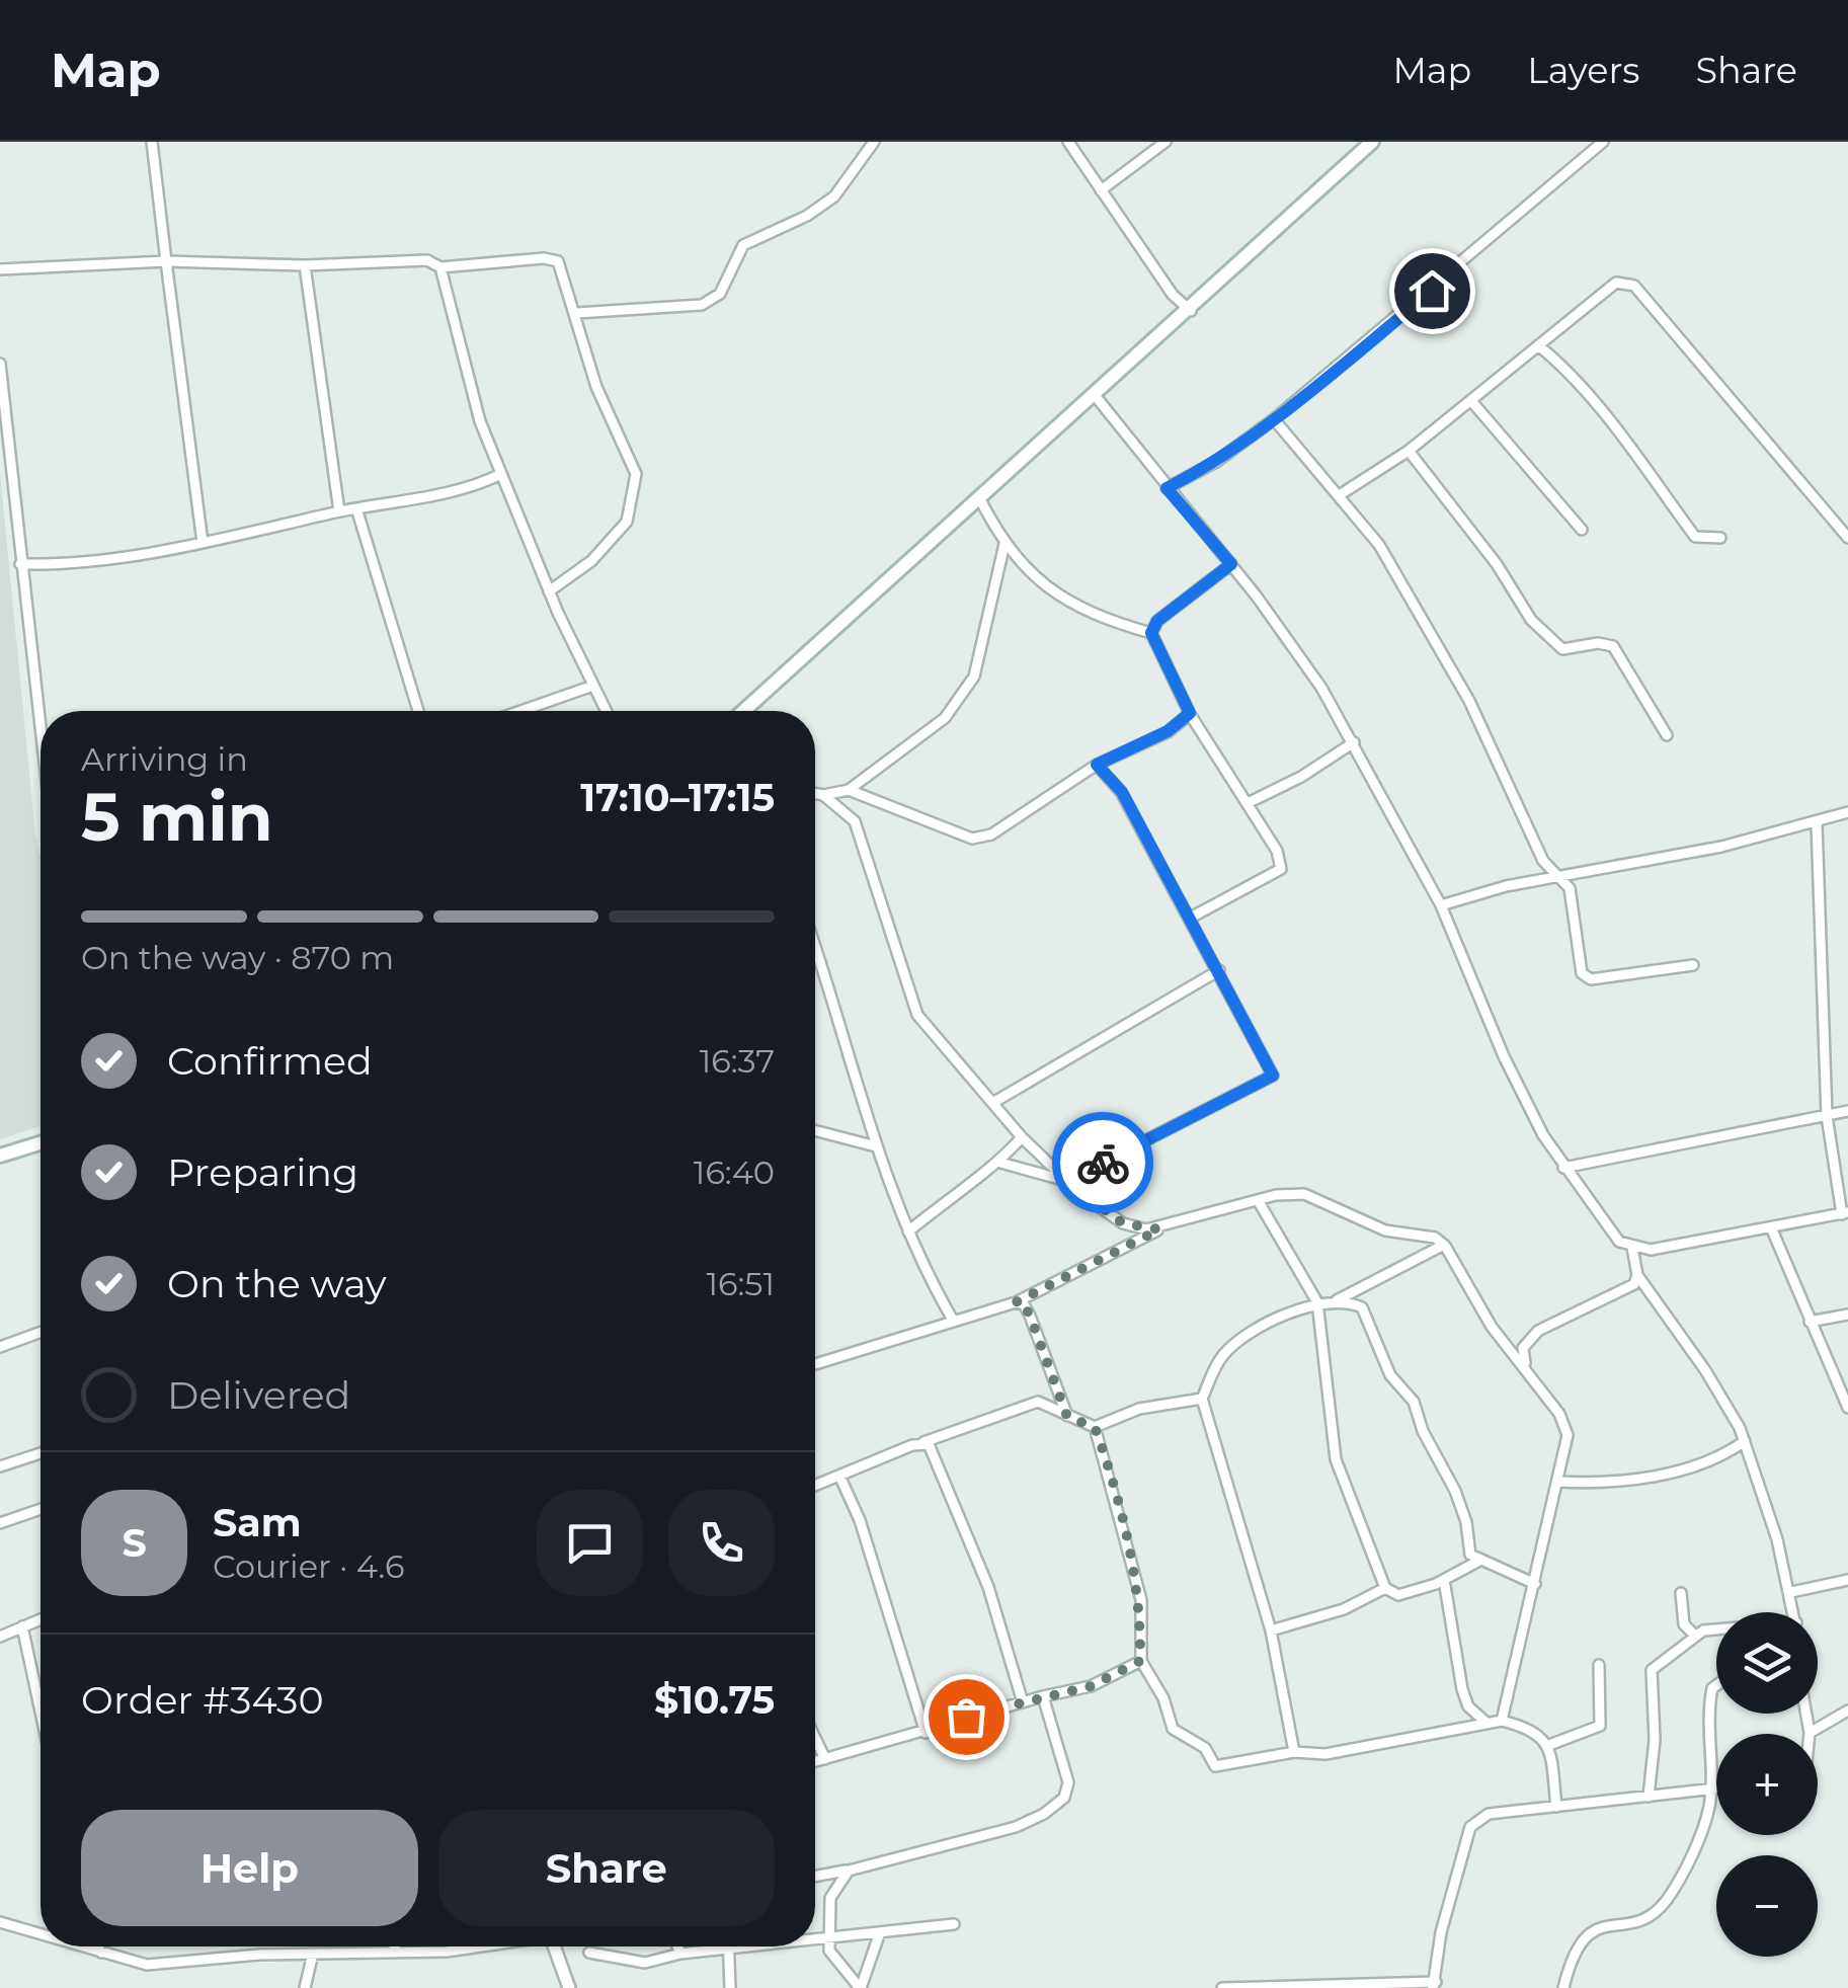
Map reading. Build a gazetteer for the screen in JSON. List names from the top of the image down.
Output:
{
  "page": {
    "header": "Map",
    "nav": ["Map", "Layers", "Share"],
    "heading": ["5 min", "Arriving in", "17:10–17:15"],
    "panel": [
      "Sam",
      "Courier · 4.6",
      "Order #3430",
      "$10.75"
    ],
    "bar": "On the way · 870 m",
    "list": [
      ["Confirmed", "16:37"],
      ["Preparing", "16:40"],
      ["On the way", "16:51"],
      "Delivered"
    ],
    "round": "S",
    "map_buttons": ["+", "−"],
    "buttons": ["Help", "Share"]
  }
}
